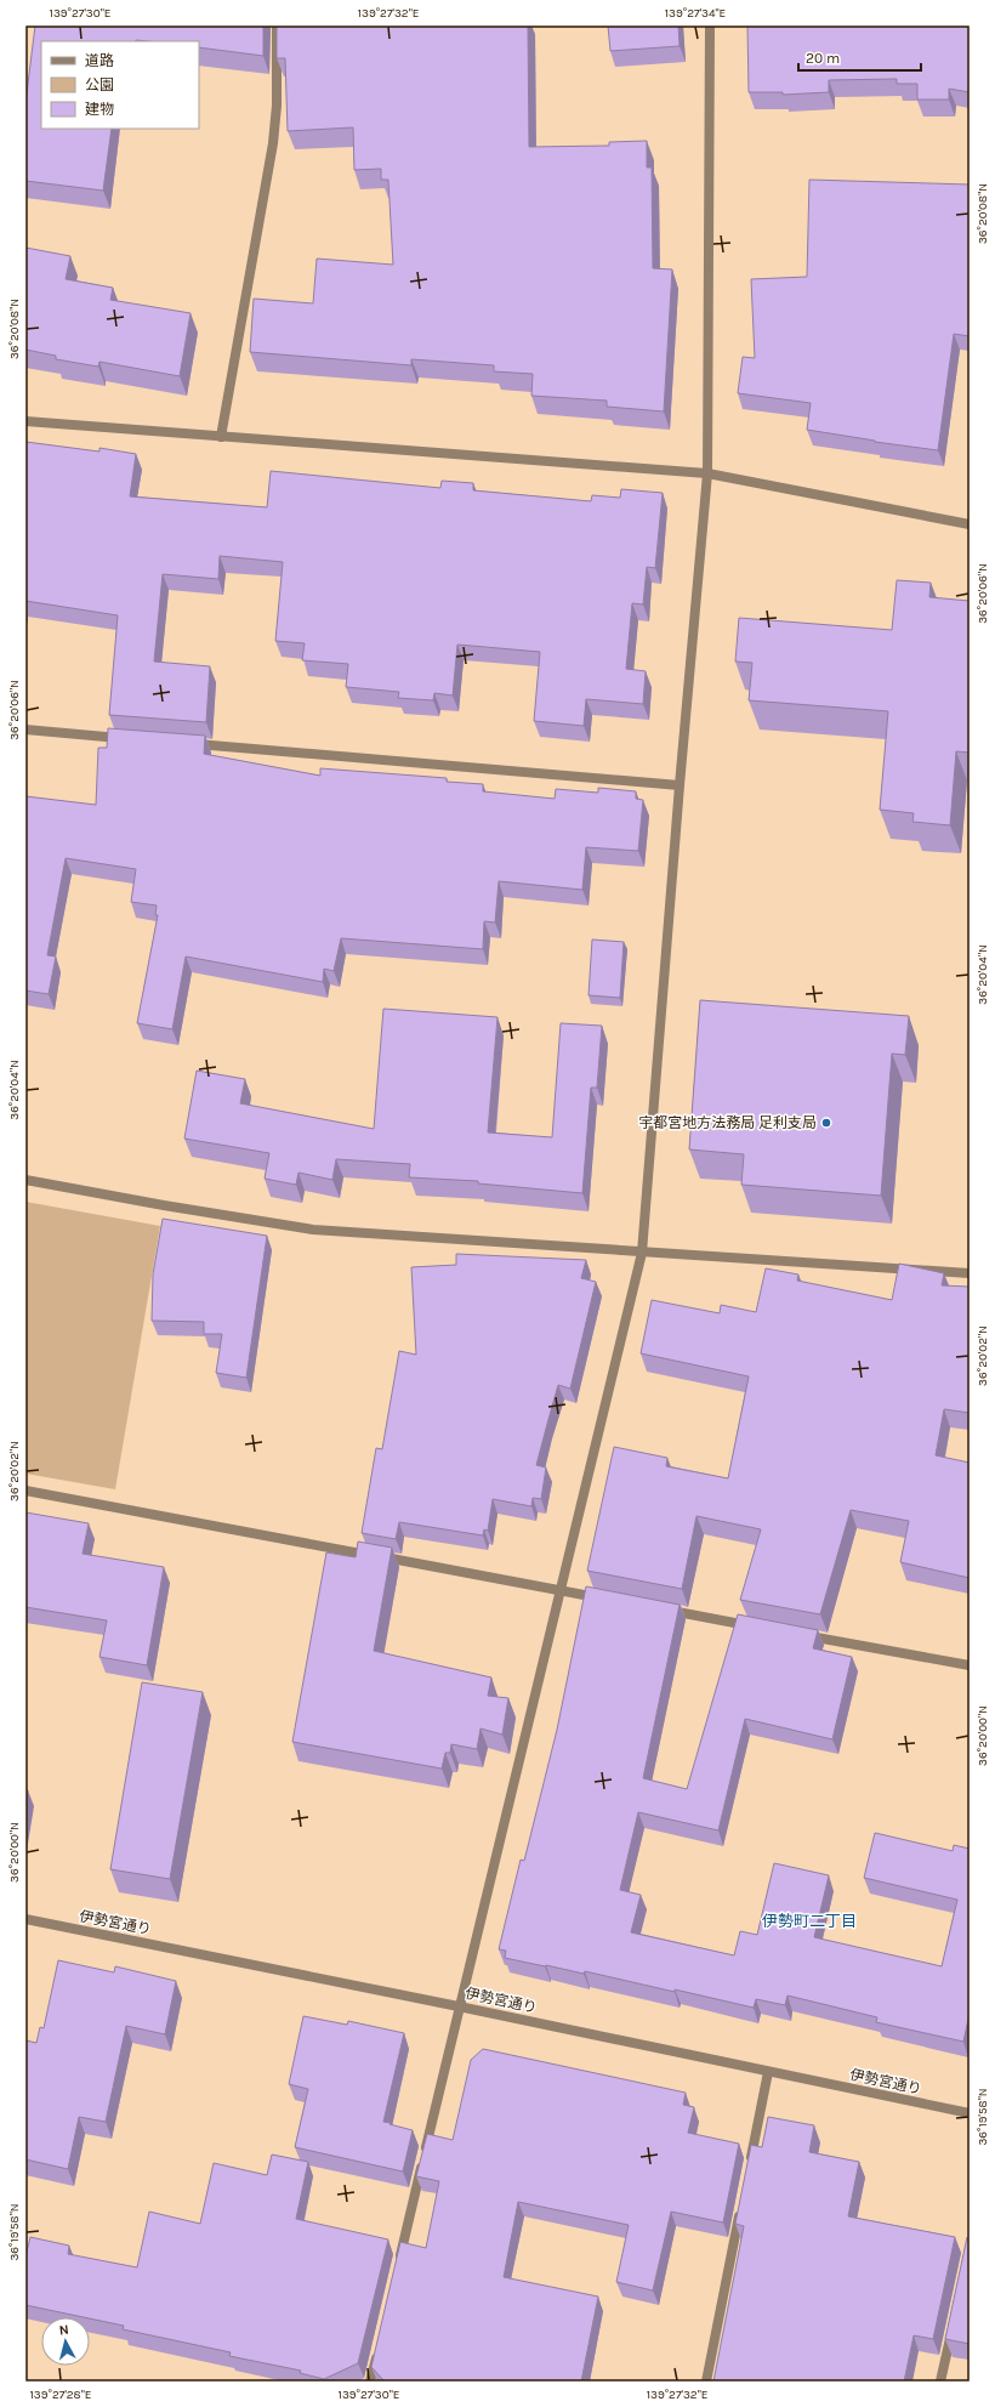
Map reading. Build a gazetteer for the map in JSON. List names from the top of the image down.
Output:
{
  "streets": {
    "street": ["伊勢宮通り"]
  },
  "districts": ["伊勢町二丁目"],
  "places": ["宇都宮地方法務局 足利支局"],
  "legend": ["道路", "公園", "建物"],
  "scale_bar": "20 m",
  "north": "top",
  "coordinates": [
    "139°27'30\"E",
    "139°27'32\"E",
    "139°27'34\"E",
    "36°20'08\"N",
    "36°20'06\"N",
    "36°20'04\"N",
    "36°20'02\"N",
    "36°20'00\"N",
    "36°19'58\"N",
    "139°27'28\"E"
  ]
}
